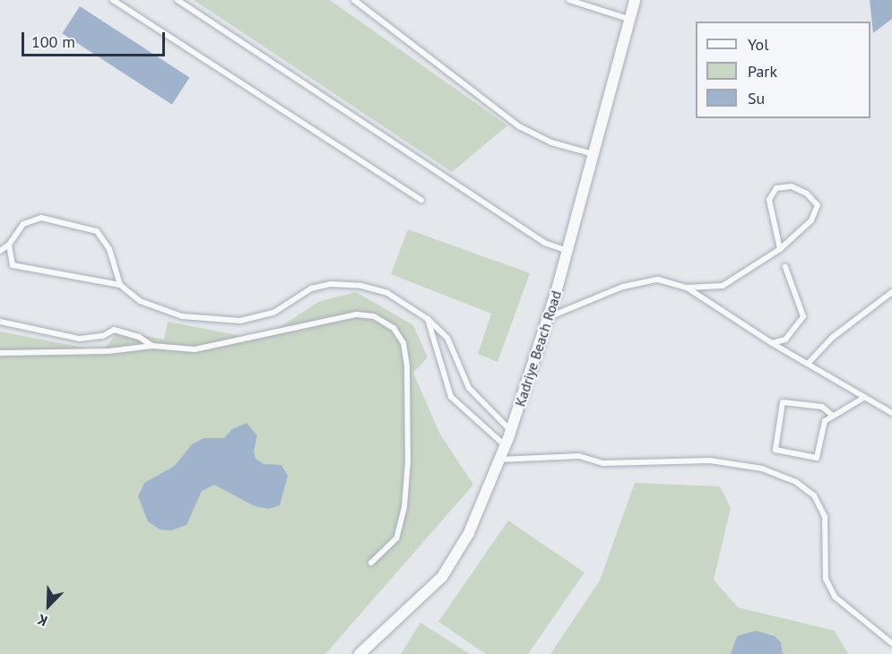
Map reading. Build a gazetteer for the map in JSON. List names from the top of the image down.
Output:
{
  "streets": {
    "street": ["Kadriye Beach Road"]
  },
  "legend": ["Yol", "Park", "Su"],
  "scale_bar": "100 m",
  "north": "bottom left"
}
